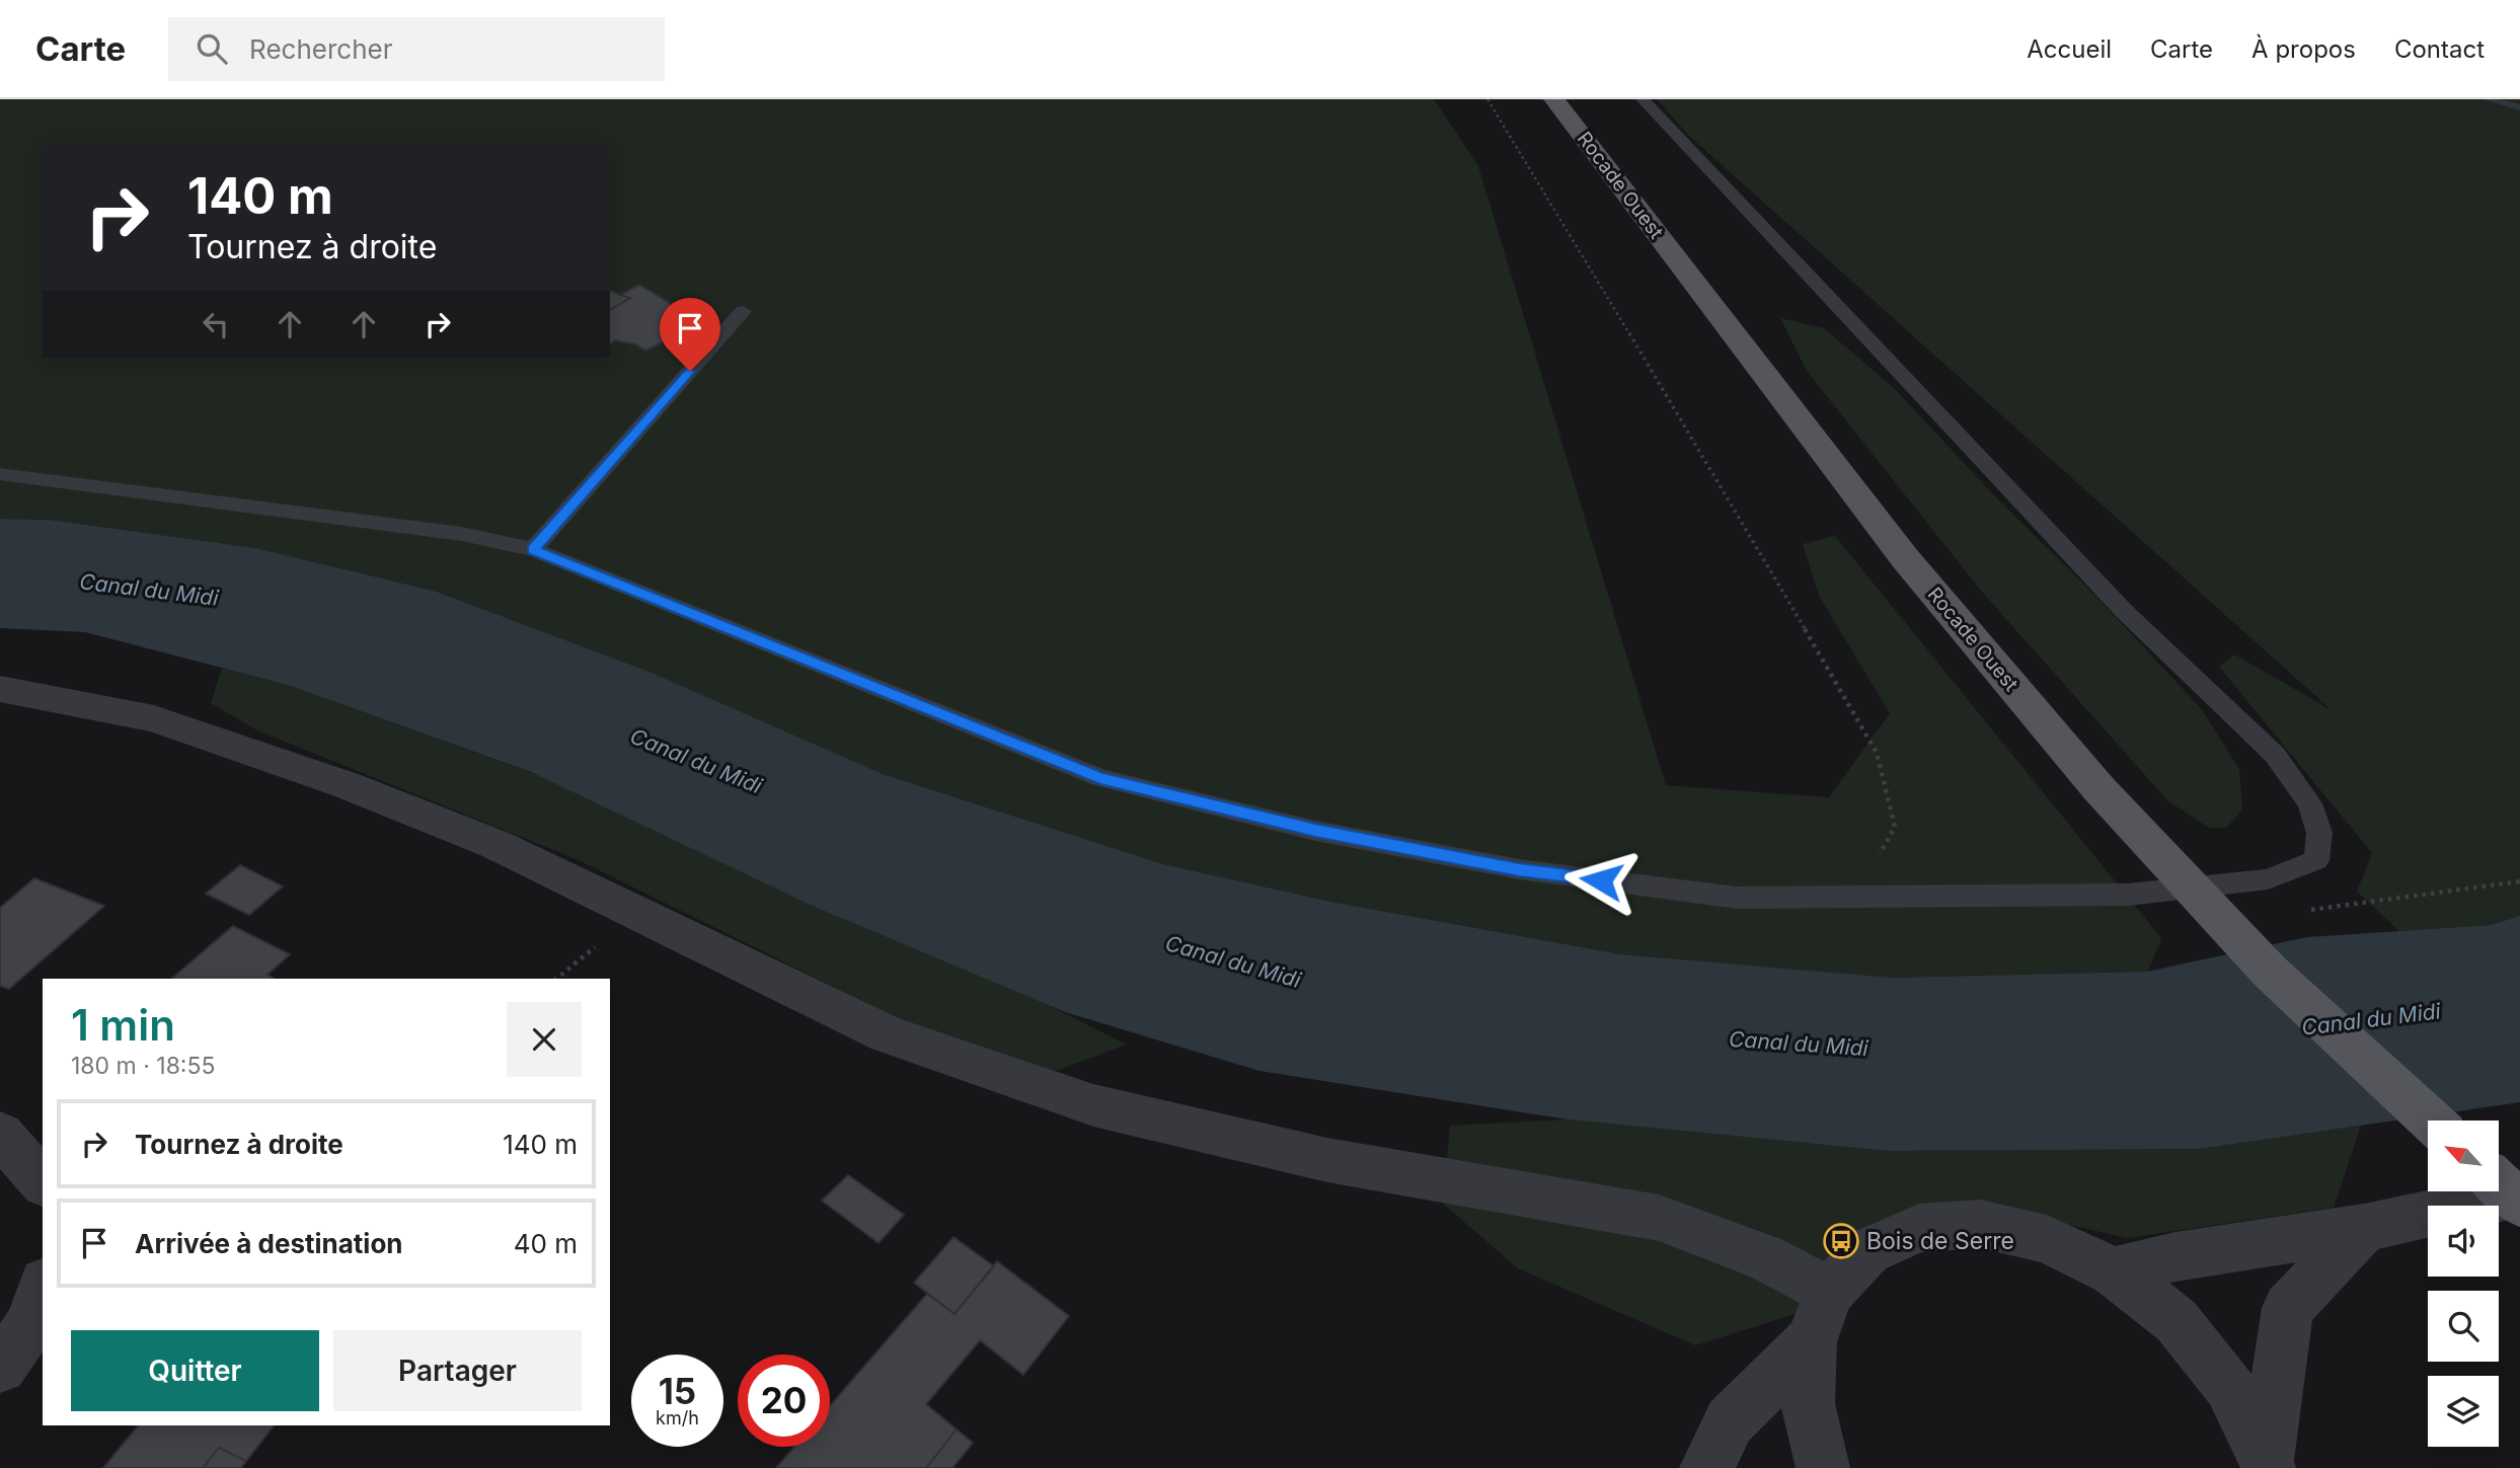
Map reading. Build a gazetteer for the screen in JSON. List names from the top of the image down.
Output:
{
  "streets": {
    "main road": ["Rocade Ouest"]
  },
  "water": ["Canal du Midi"],
  "places": {
    "bus stop": ["Bois de Serre"]
  },
  "north": "top left",
  "page": {
    "header": "Carte",
    "search": "Rechercher",
    "nav": [
      "Accueil",
      "Carte",
      "À propos",
      "Contact"
    ],
    "turn": ["140 m", "Tournez à droite"],
    "heading": ["1 min", "180 m · 18:55"],
    "list": [
      {
        "name": "Tournez à droite",
        "value": "140 m"
      },
      {
        "name": "Arrivée à destination",
        "value": "40 m"
      }
    ],
    "buttons": ["Quitter", "Partager"],
    "speed": "15 km/h",
    "limit": "20"
  }
}
